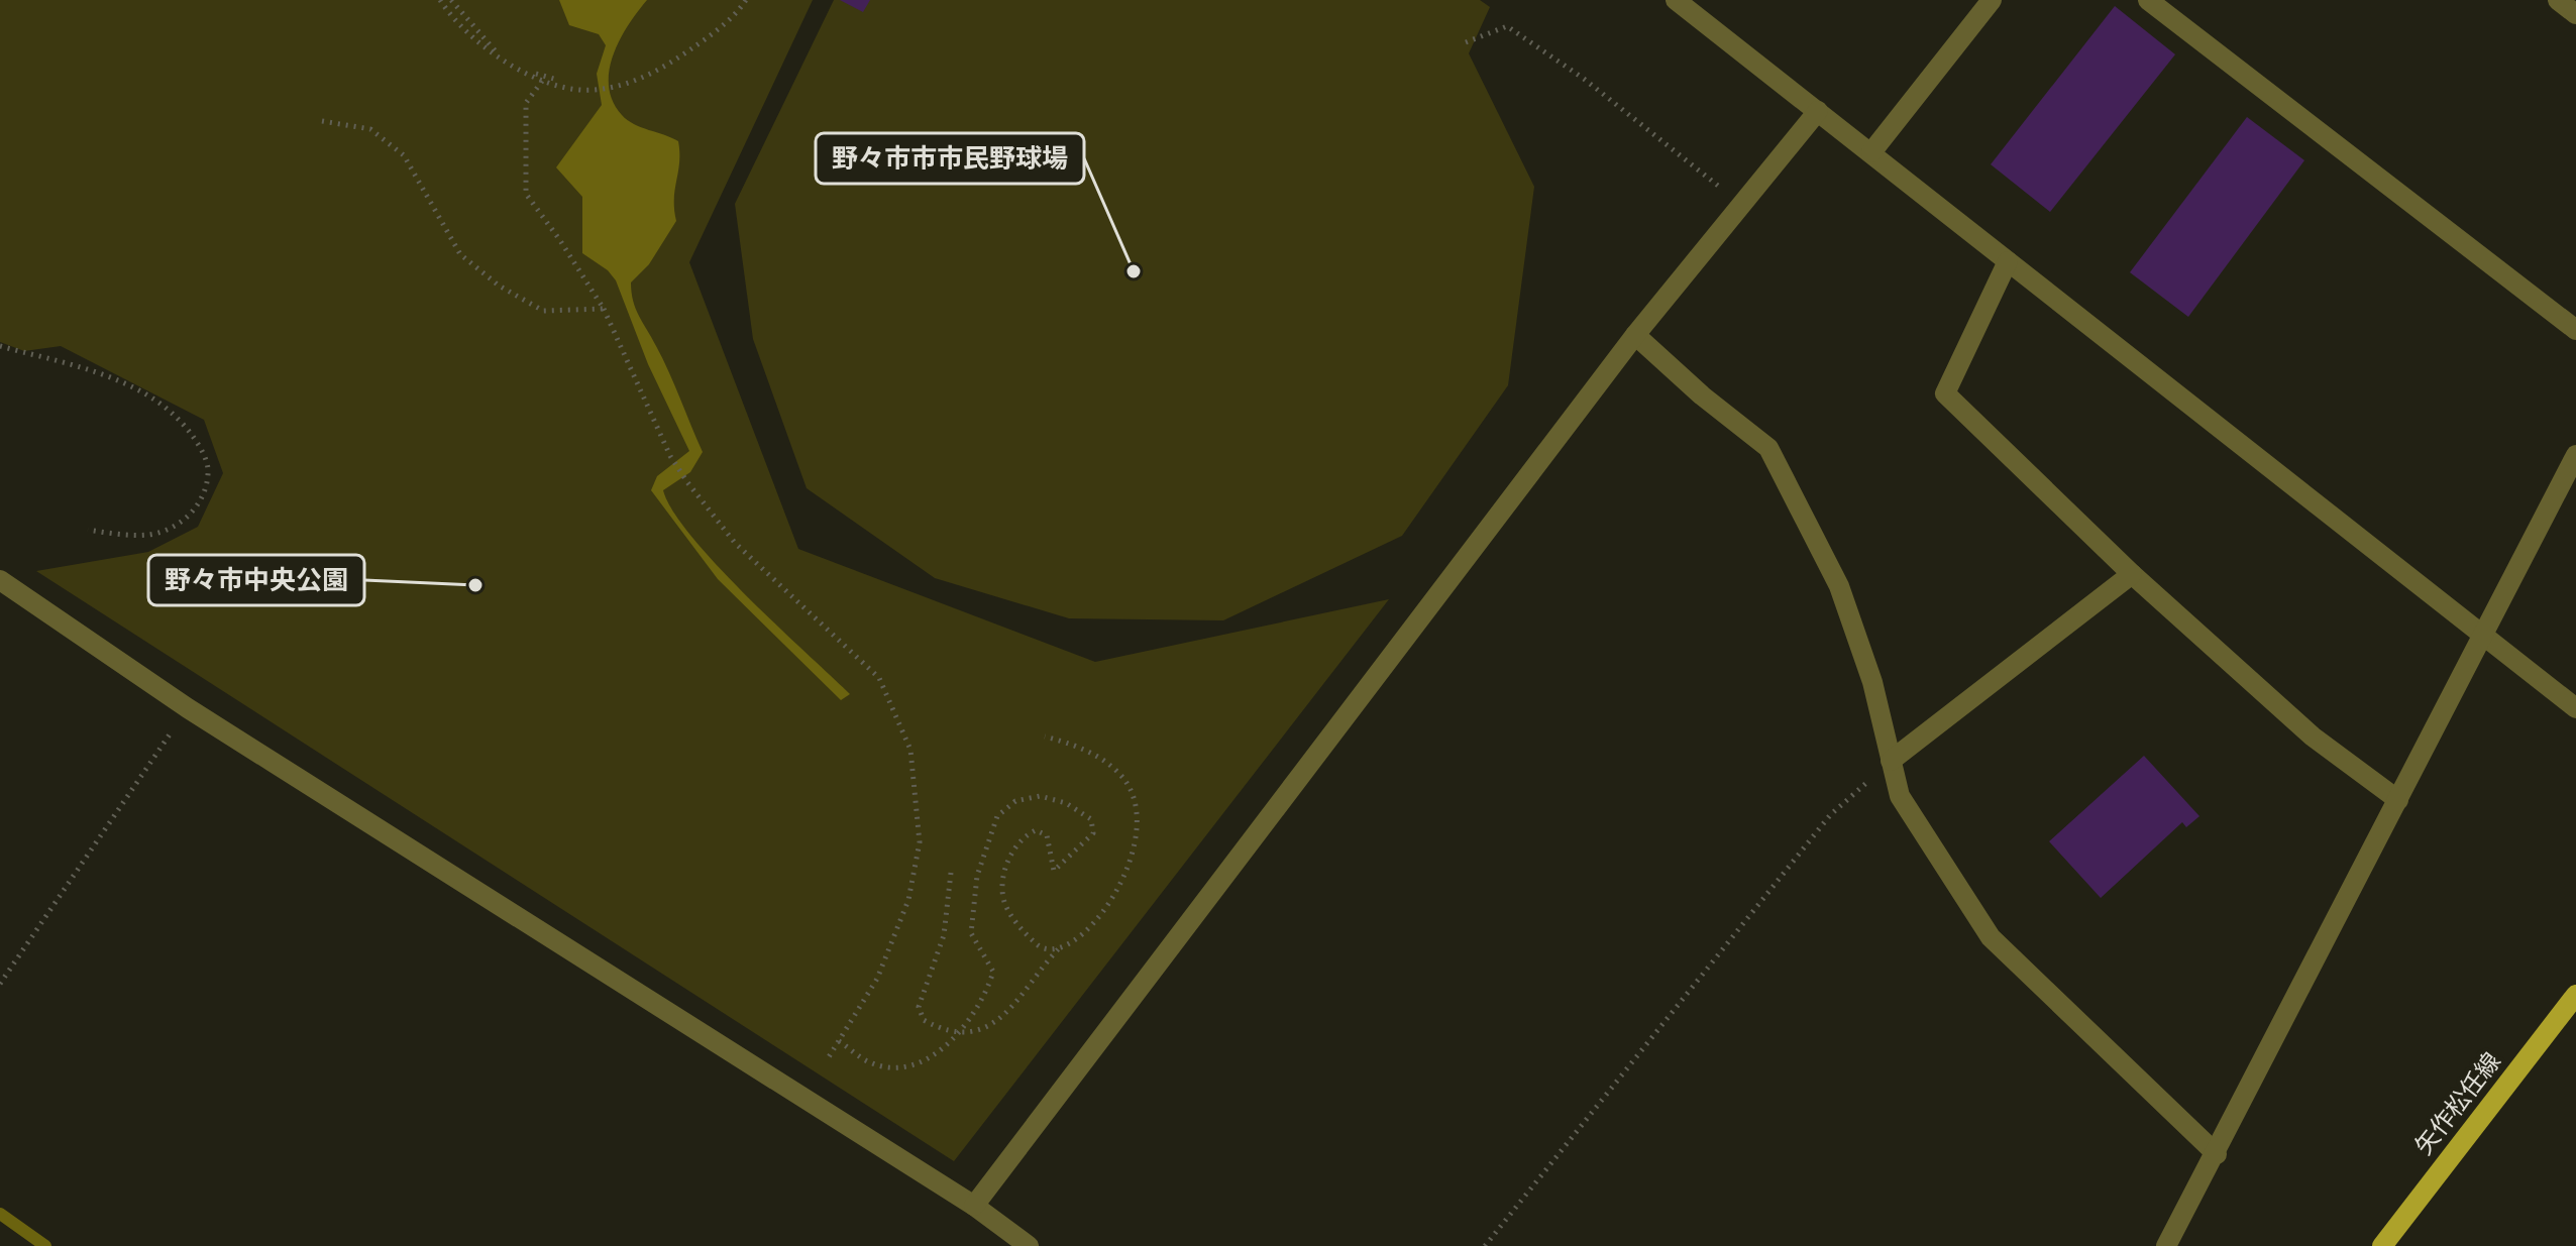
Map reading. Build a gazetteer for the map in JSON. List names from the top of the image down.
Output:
{
  "streets": {
    "main road": ["矢作松任線"]
  },
  "places": ["野々市市市民野球場", "野々市中央公園"]
}
